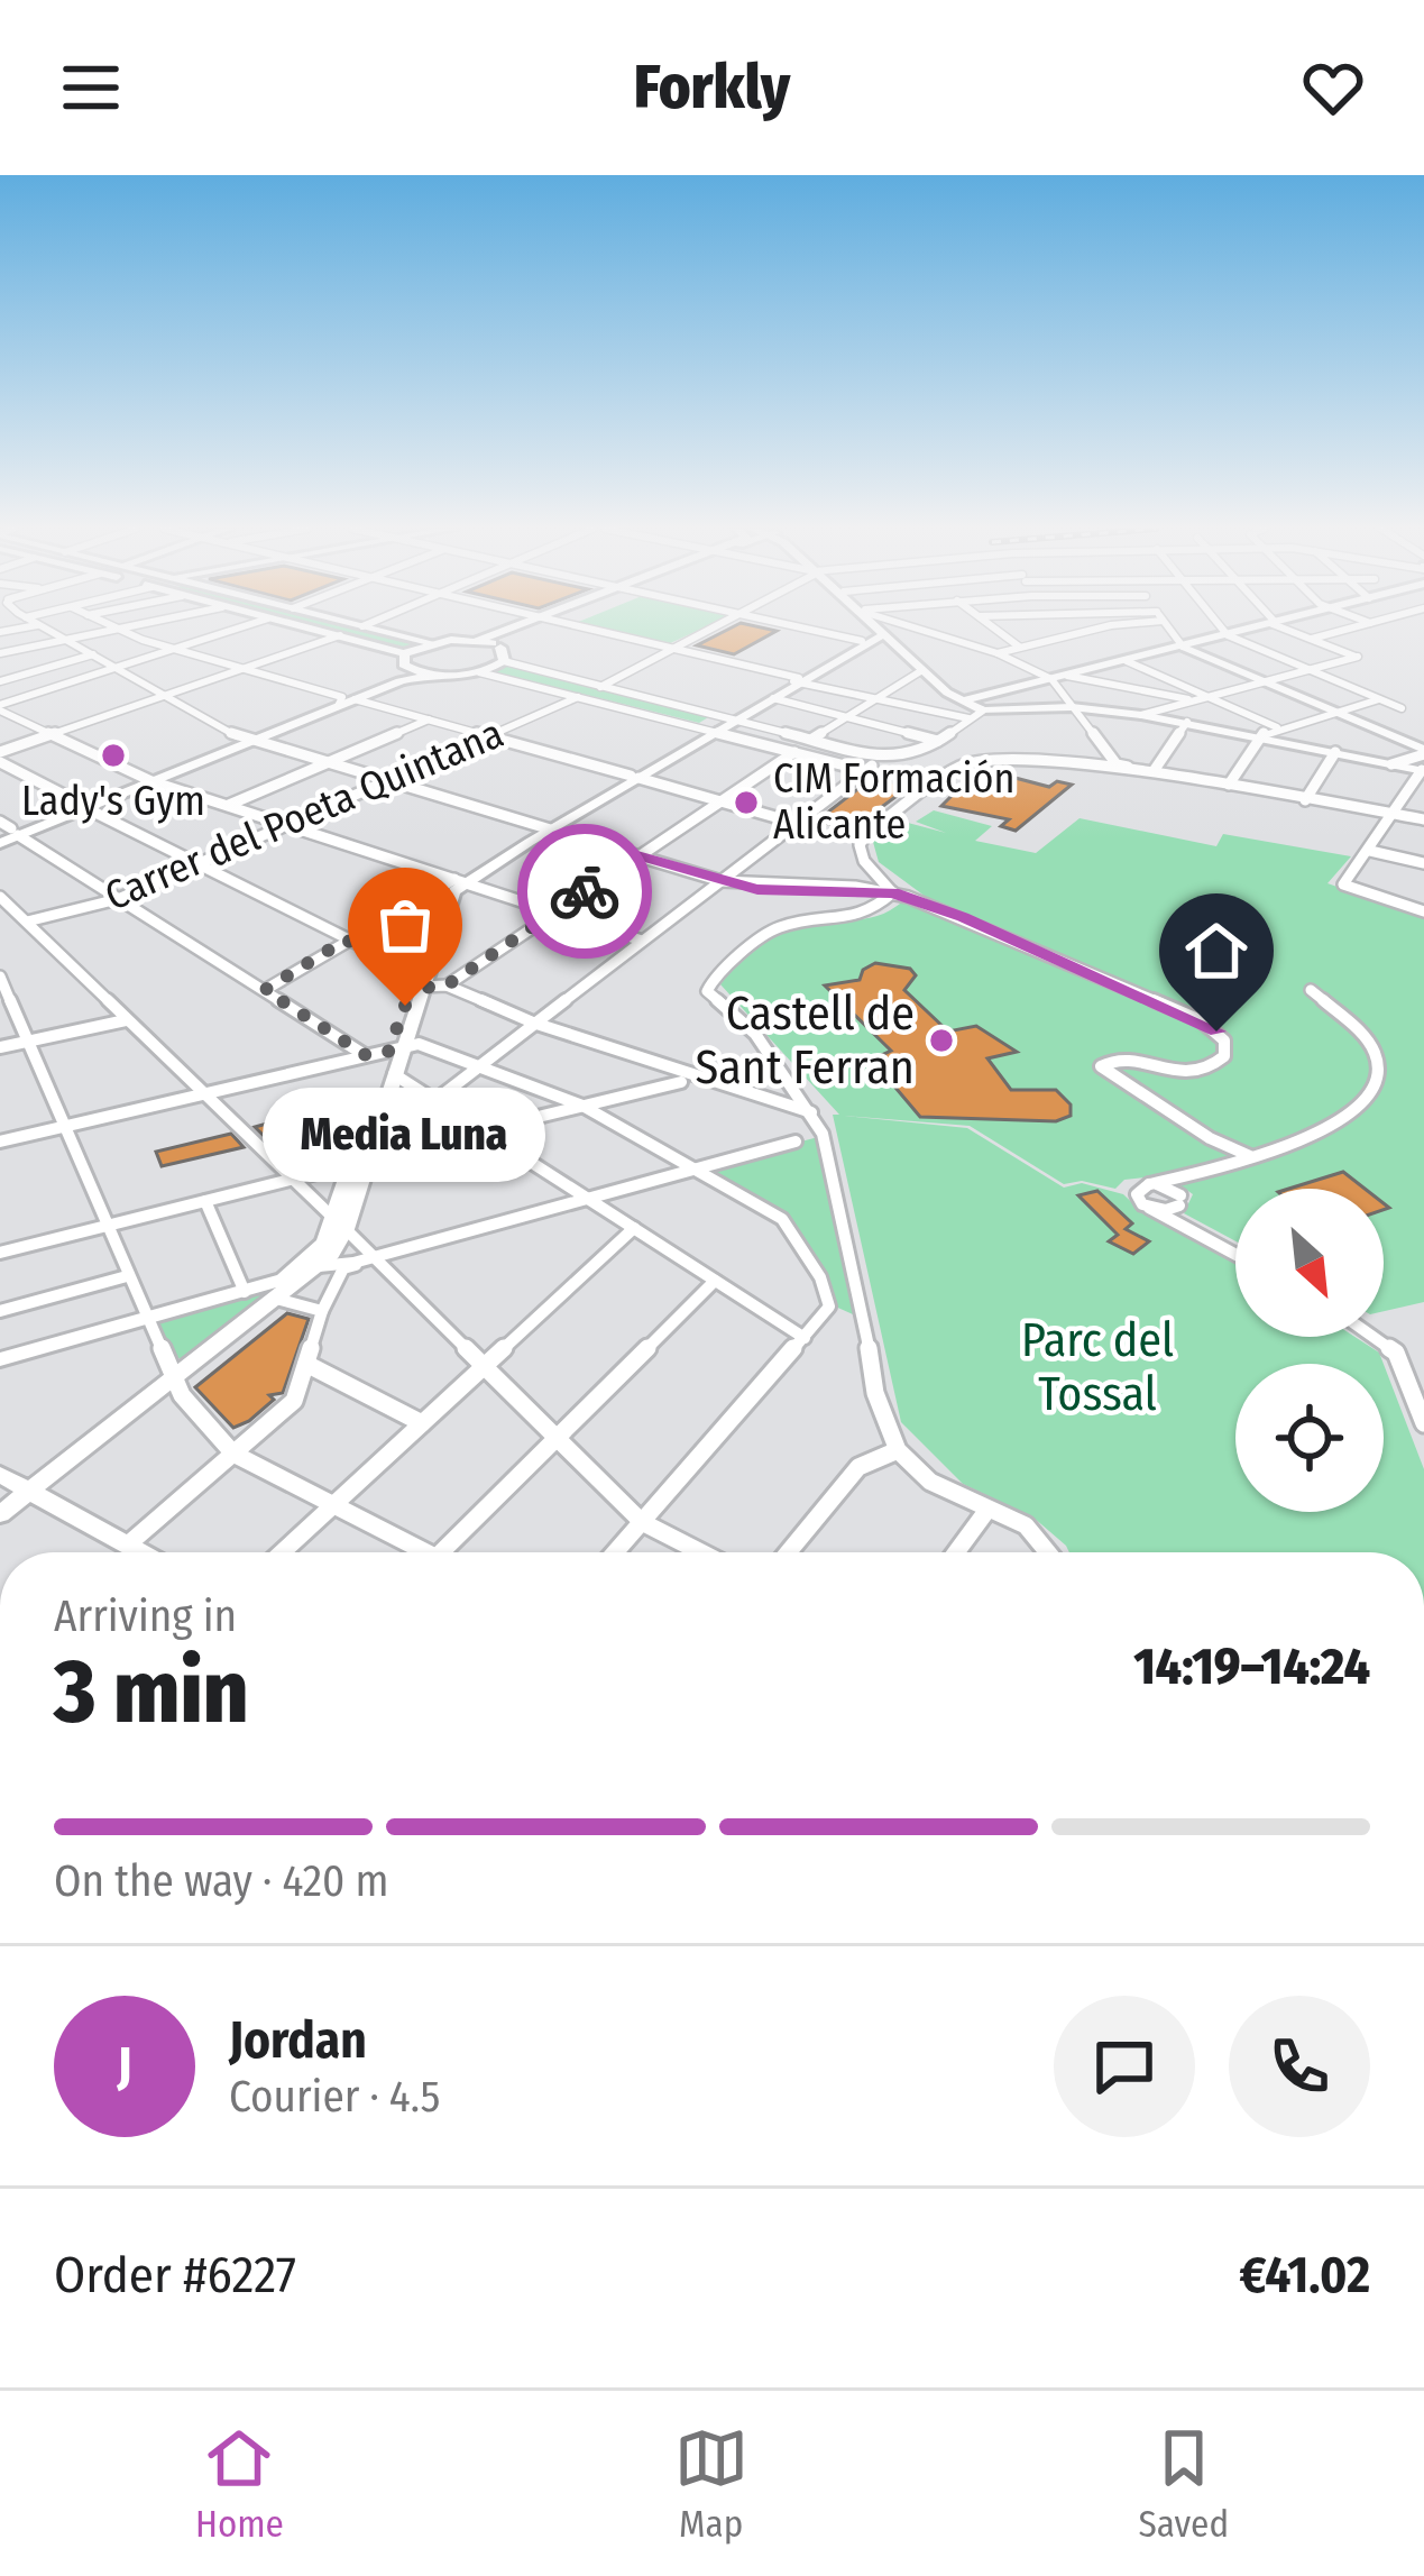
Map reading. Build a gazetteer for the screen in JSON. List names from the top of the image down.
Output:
{
  "streets": {
    "street": ["Carrer del Poeta Quintana"]
  },
  "parks": ["Parc del Tossal"],
  "places": [
    "Lady's Gym",
    "CIM Formación Alicante",
    "Media Luna",
    "Castell de Sant Ferran"
  ],
  "north": "bottom right",
  "page": {
    "header": "Forkly",
    "bubble": "Media Luna",
    "heading": ["3 min", "Arriving in", "14:19–14:24"],
    "panel": [
      "Jordan",
      "Courier · 4.5",
      "Order #6227",
      "€41.02"
    ],
    "bar": "On the way · 420 m",
    "round": "J",
    "tabs": ["Home", "Map", "Saved"]
  }
}
